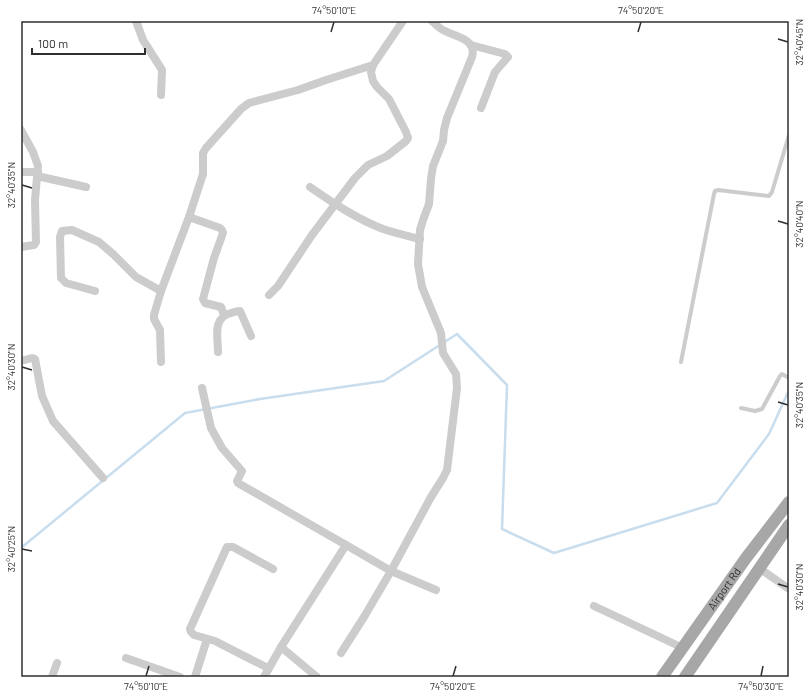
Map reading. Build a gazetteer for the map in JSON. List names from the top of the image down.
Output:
{
  "streets": {
    "main road": ["Airport Rd"]
  },
  "scale_bar": "100 m",
  "coordinates": [
    "74°50'10\"E",
    "74°50'20\"E",
    "32°40'45\"N",
    "32°40'35\"N",
    "32°40'40\"N",
    "32°40'30\"N",
    "32°40'25\"N",
    "74°50'30\"E"
  ]
}
